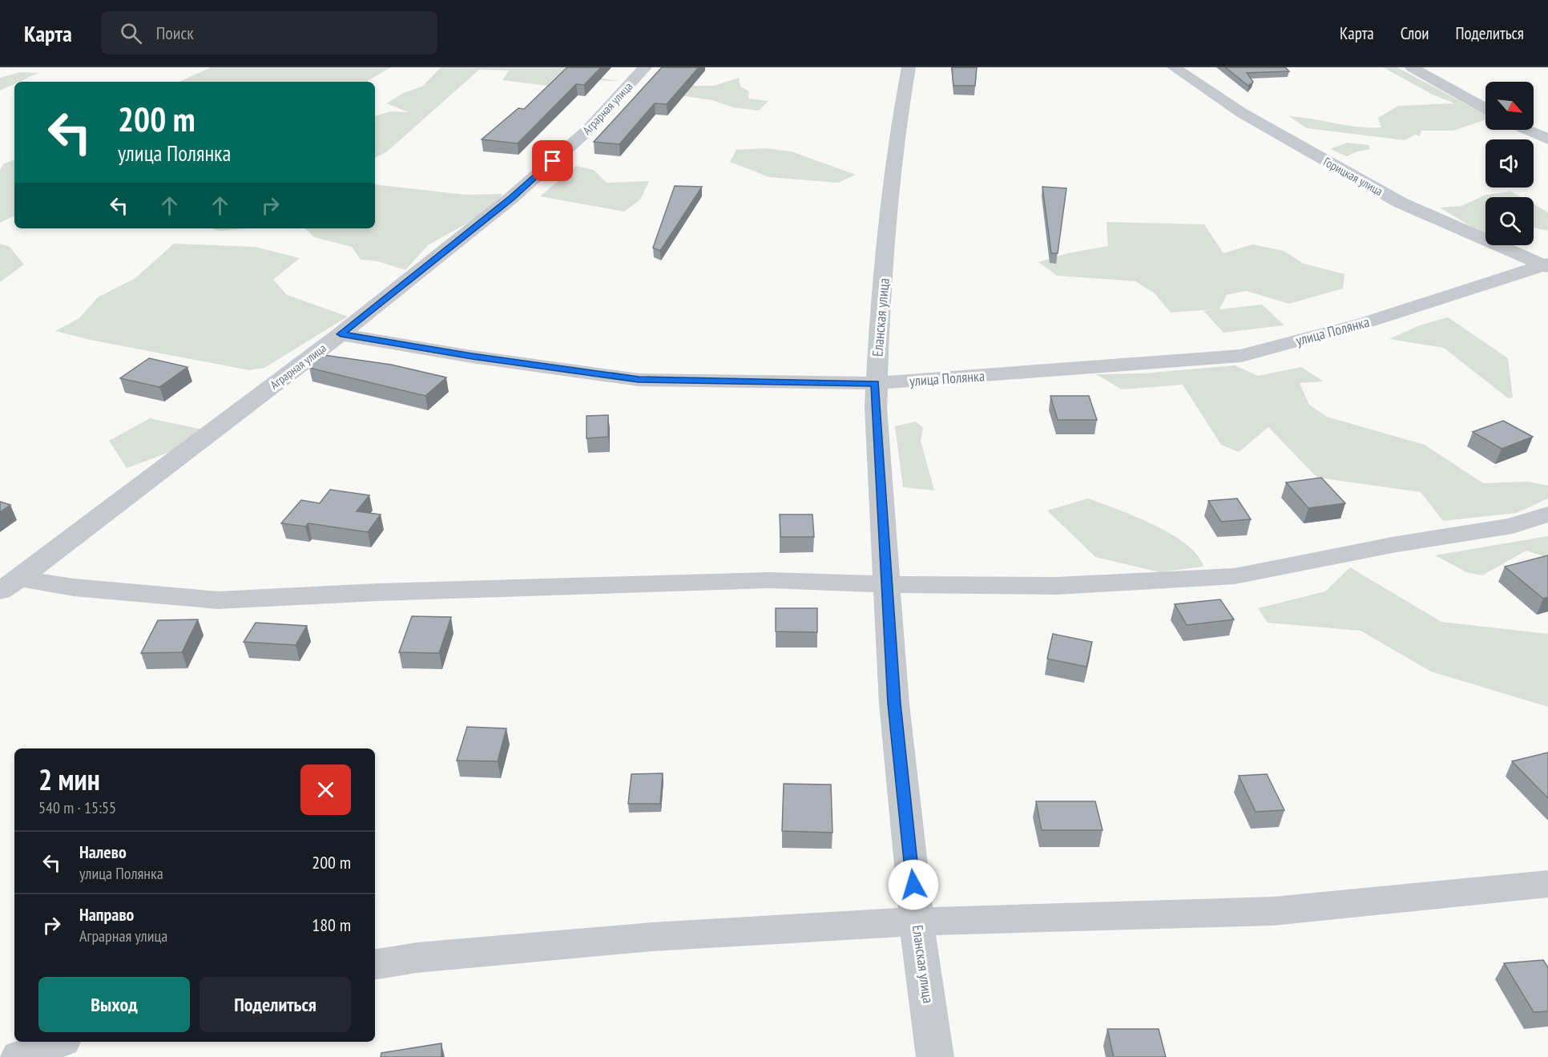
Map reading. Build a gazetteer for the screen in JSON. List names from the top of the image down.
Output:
{
  "streets": {
    "street": [
      "Аграрная улица",
      "Горицкая улица",
      "Еланская улица",
      "улица Полянка"
    ]
  },
  "crossings": [
    ["Аграрная улица", "улица Полянка"],
    ["Горицкая улица", "улица Полянка"],
    ["Еланская улица", "улица Полянка"]
  ],
  "north": "bottom right",
  "page": {
    "header": "Карта",
    "search": "Поиск",
    "nav": ["Карта", "Слои", "Поделиться"],
    "turn": ["200 m", "улица Полянка"],
    "heading": ["2 мин", "540 m · 15:55"],
    "list": [
      {
        "name": "Налево",
        "note": "улица Полянка",
        "value": "200 m"
      },
      {
        "name": "Направо",
        "note": "Аграрная улица",
        "value": "180 m"
      }
    ],
    "buttons": ["Выход", "Поделиться"]
  }
}
